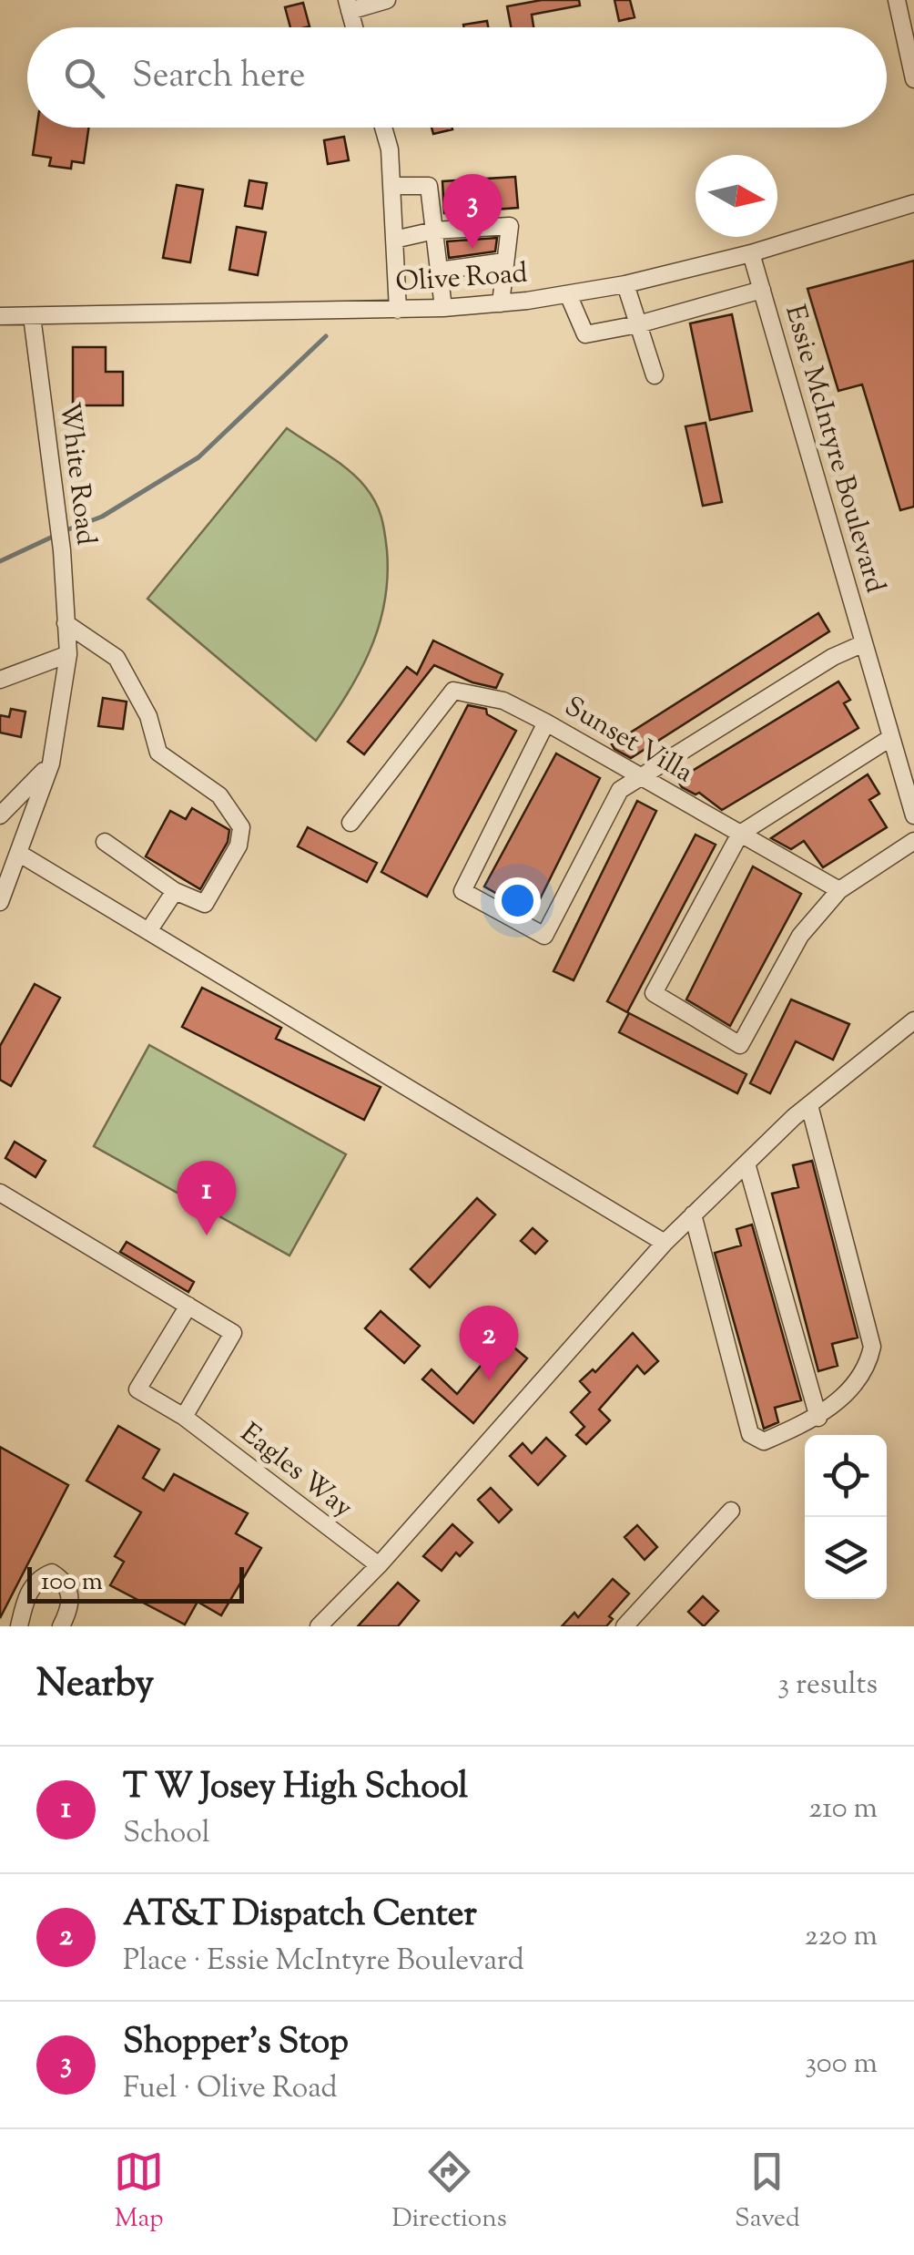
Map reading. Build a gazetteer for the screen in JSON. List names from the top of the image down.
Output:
{
  "streets": {
    "street": [
      "Olive Road",
      "Essie McIntyre Boulevard",
      "White Road",
      "Sunset Villa",
      "Eagles Way"
    ]
  },
  "crossings": [
    ["Olive Road", "Essie McIntyre Boulevard"],
    ["Olive Road", "White Road"]
  ],
  "scale_bar": "100 m",
  "north": "right",
  "page": {
    "search": "Search here",
    "pins": ["3", "1", "2"],
    "scale": "100 m",
    "heading": ["Nearby", "3 results"],
    "list": [
      {
        "mark": "1",
        "name": "T W Josey High School",
        "note": "School",
        "value": "210 m"
      },
      {
        "mark": "2",
        "name": "AT&T Dispatch Center",
        "note": "Place · Essie McIntyre Boulevard",
        "value": "220 m"
      },
      {
        "mark": "3",
        "name": "Shopper's Stop",
        "note": "Fuel · Olive Road",
        "value": "300 m"
      }
    ],
    "nav": ["Map", "Directions", "Saved"]
  }
}
